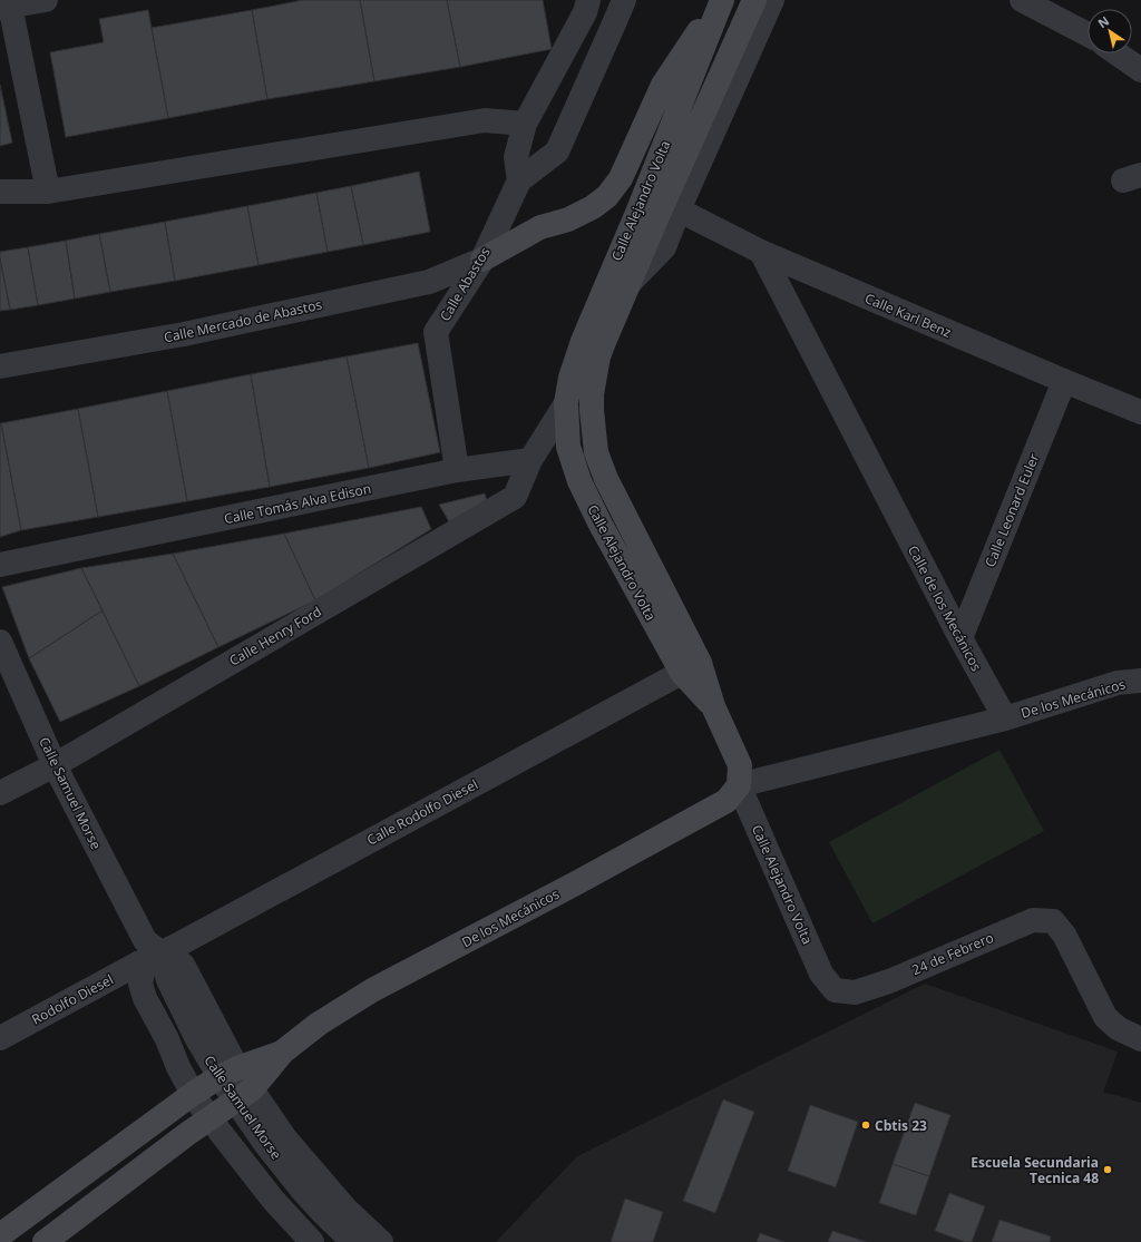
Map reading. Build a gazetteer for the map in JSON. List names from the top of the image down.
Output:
{
  "streets": {
    "main road": ["Calle Alejandro Volta", "De los Mecánicos"],
    "street": [
      "Calle Abastos",
      "Calle Karl Benz",
      "Calle Mercado de Abastos",
      "Calle Tomás Alva Edison",
      "Calle Leonard Euler",
      "Calle de los Mecánicos",
      "Calle Henry Ford",
      "Calle Samuel Morse",
      "Calle Rodolfo Diesel",
      "24 de Febrero",
      "Rodolfo Diesel"
    ]
  },
  "crossings": [
    ["Calle Alejandro Volta", "De los Mecánicos"],
    ["Calle Alejandro Volta", "Calle Rodolfo Diesel"],
    ["Calle Alejandro Volta", "24 de Febrero"],
    ["Calle Abastos", "Calle Mercado de Abastos"],
    ["Calle Abastos", "Calle Tomás Alva Edison"],
    ["Calle Karl Benz", "Calle Leonard Euler"],
    ["Calle Karl Benz", "Calle de los Mecánicos"],
    ["Calle Tomás Alva Edison", "Calle Henry Ford"],
    ["Calle Leonard Euler", "Calle de los Mecánicos"],
    ["Calle de los Mecánicos", "De los Mecánicos"],
    ["Calle Henry Ford", "Calle Samuel Morse"],
    ["Calle Samuel Morse", "Calle Rodolfo Diesel"],
    ["Calle Samuel Morse", "Rodolfo Diesel"],
    ["Calle Rodolfo Diesel", "Rodolfo Diesel"]
  ],
  "places": ["Cbtis 23", "Escuela Secundaria Tecnica 48"],
  "north": "top left"
}
